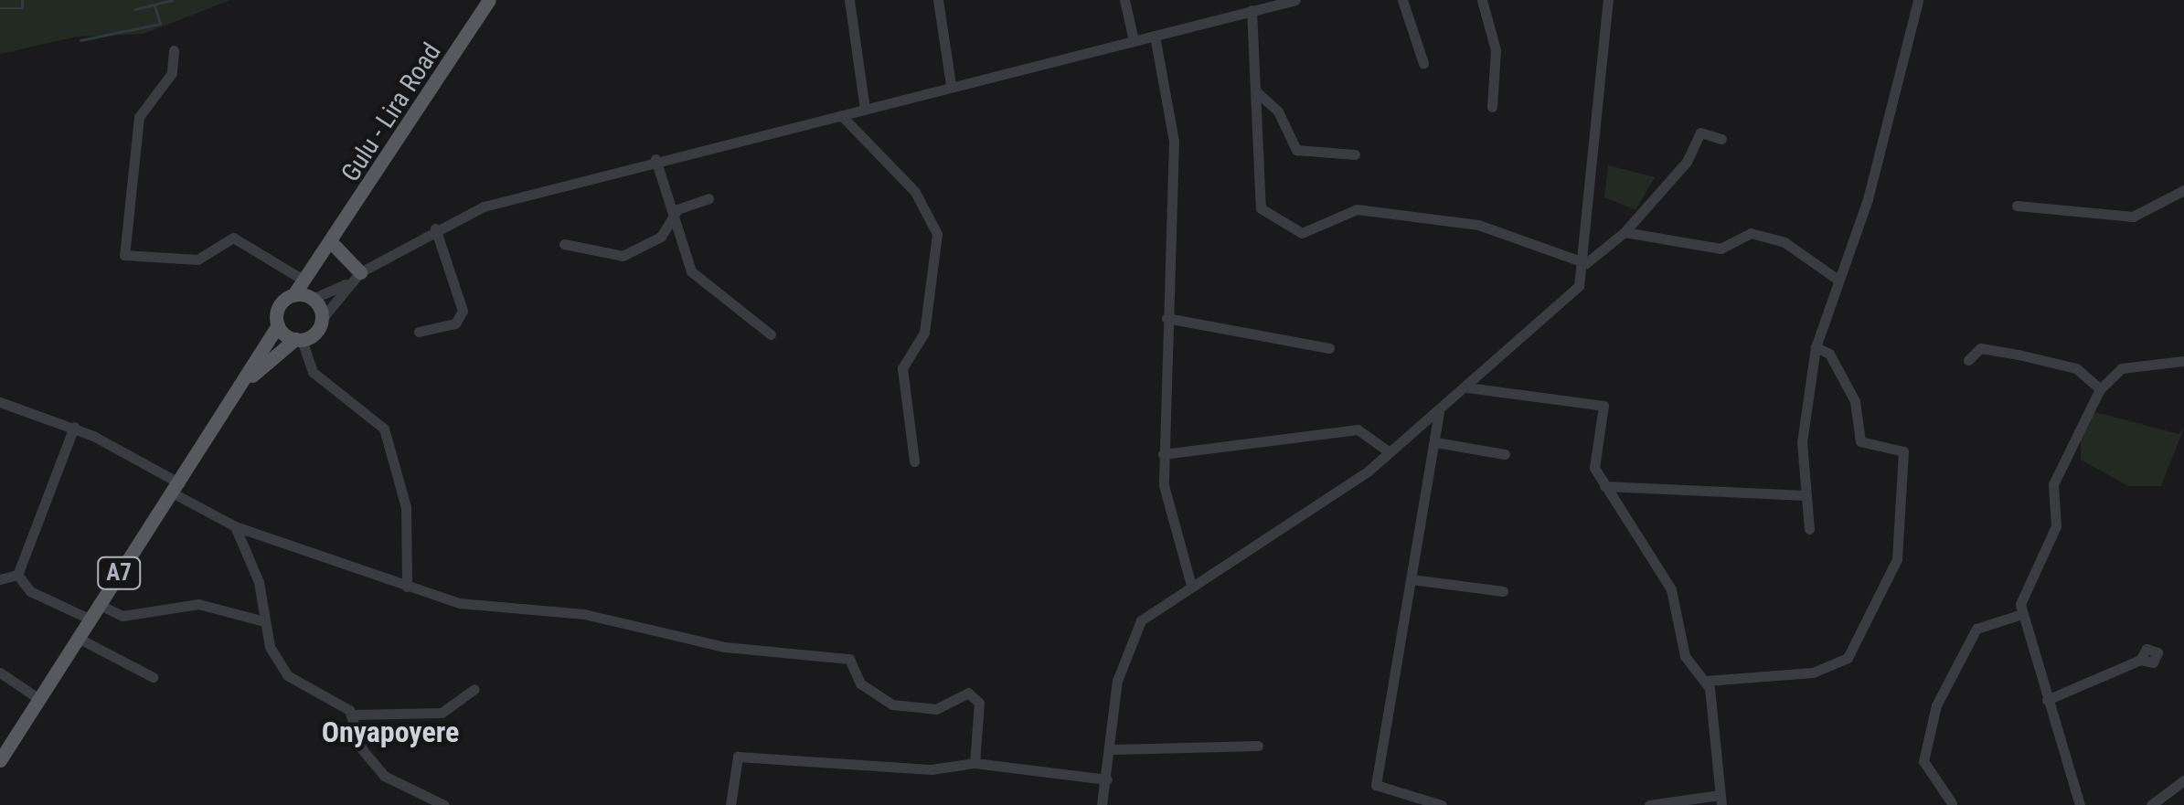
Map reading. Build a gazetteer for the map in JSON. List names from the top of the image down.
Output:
{
  "streets": {
    "main road": ["Gulu - Lira Road", "A7"]
  },
  "crossings": [
    ["Gulu - Lira Road", "A7"]
  ],
  "districts": ["Onyapoyere"]
}
